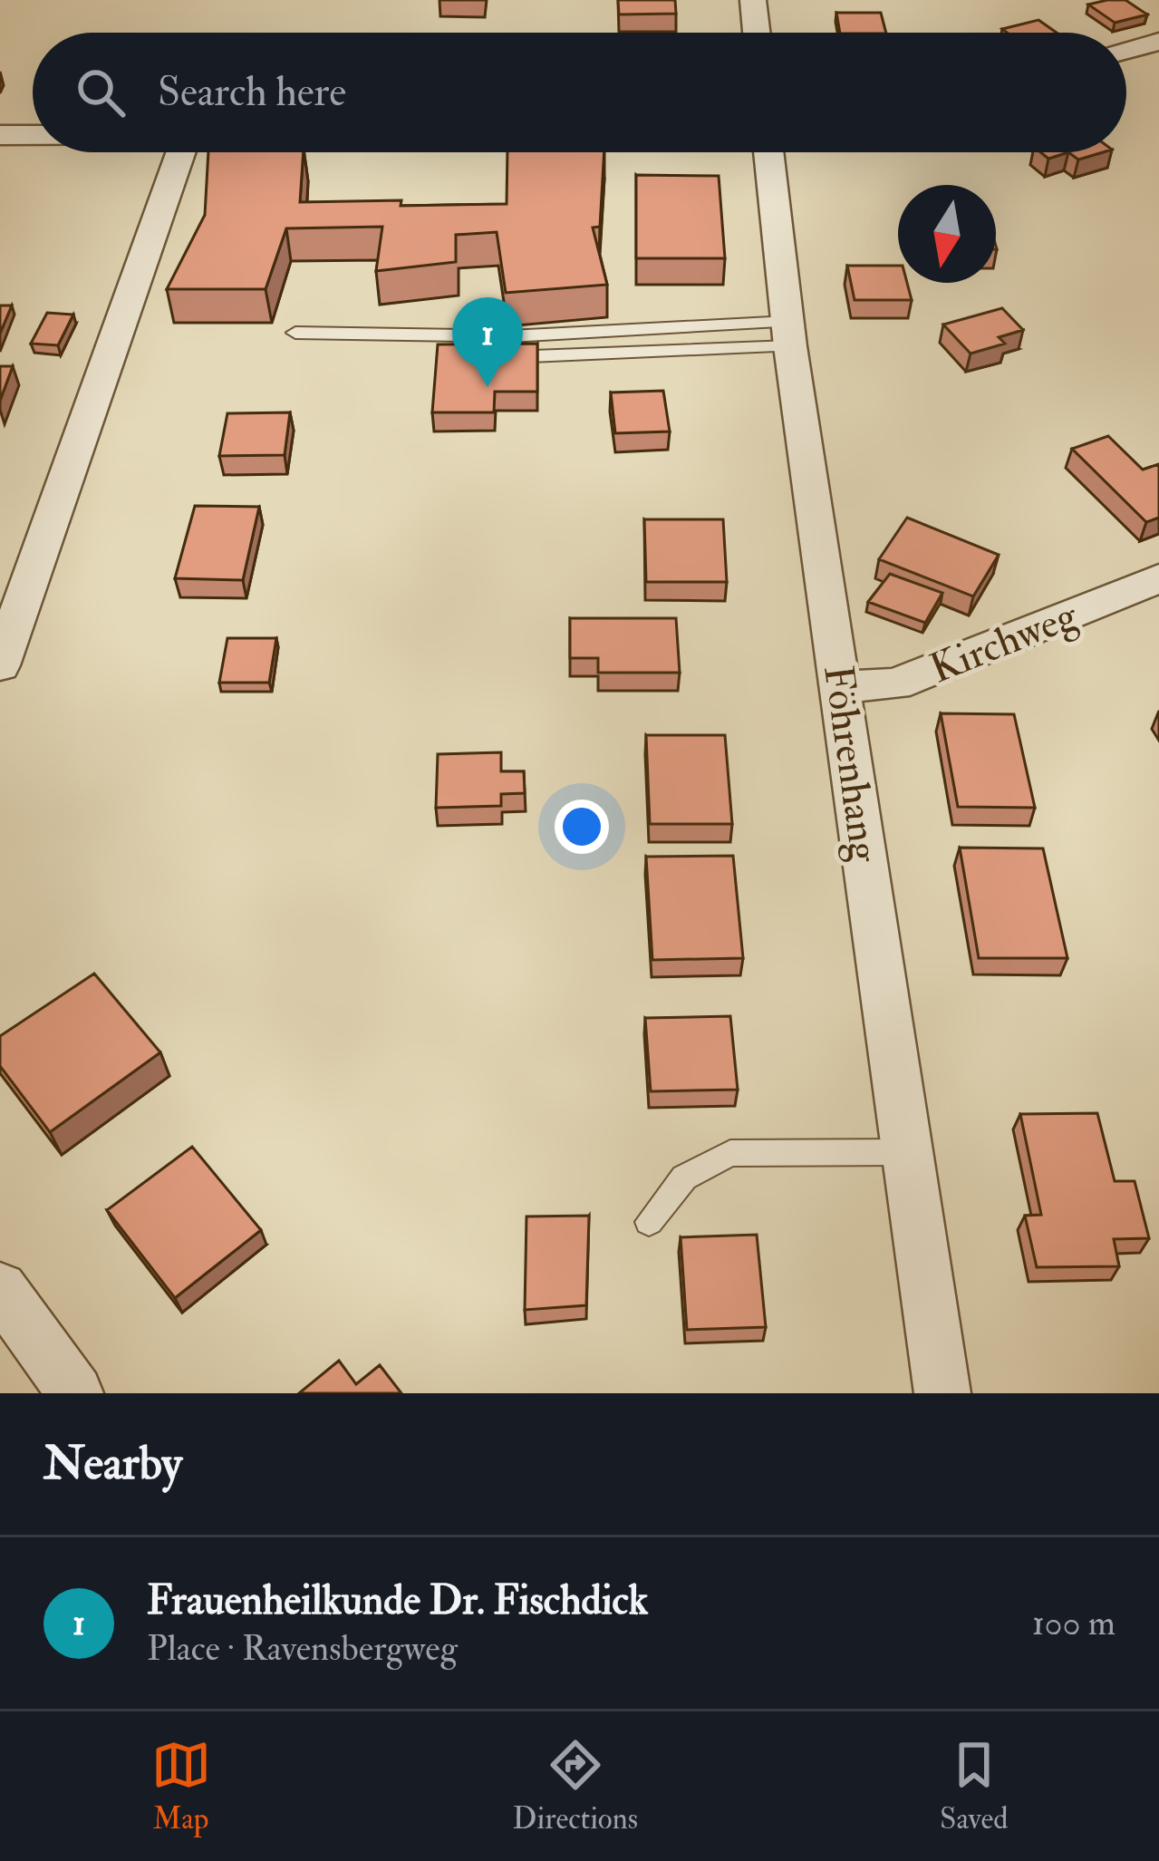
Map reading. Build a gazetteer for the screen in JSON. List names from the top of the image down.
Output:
{
  "streets": {
    "street": ["Kirchweg", "Föhrenhang"]
  },
  "crossings": [
    ["Kirchweg", "Föhrenhang"]
  ],
  "north": "bottom",
  "page": {
    "search": "Search here",
    "pins": "1",
    "heading": "Nearby",
    "list": [
      {
        "mark": "1",
        "name": "Frauenheilkunde Dr. Fischdick",
        "note": "Place · Ravensbergweg",
        "value": "100 m"
      }
    ],
    "nav": ["Map", "Directions", "Saved"]
  }
}
